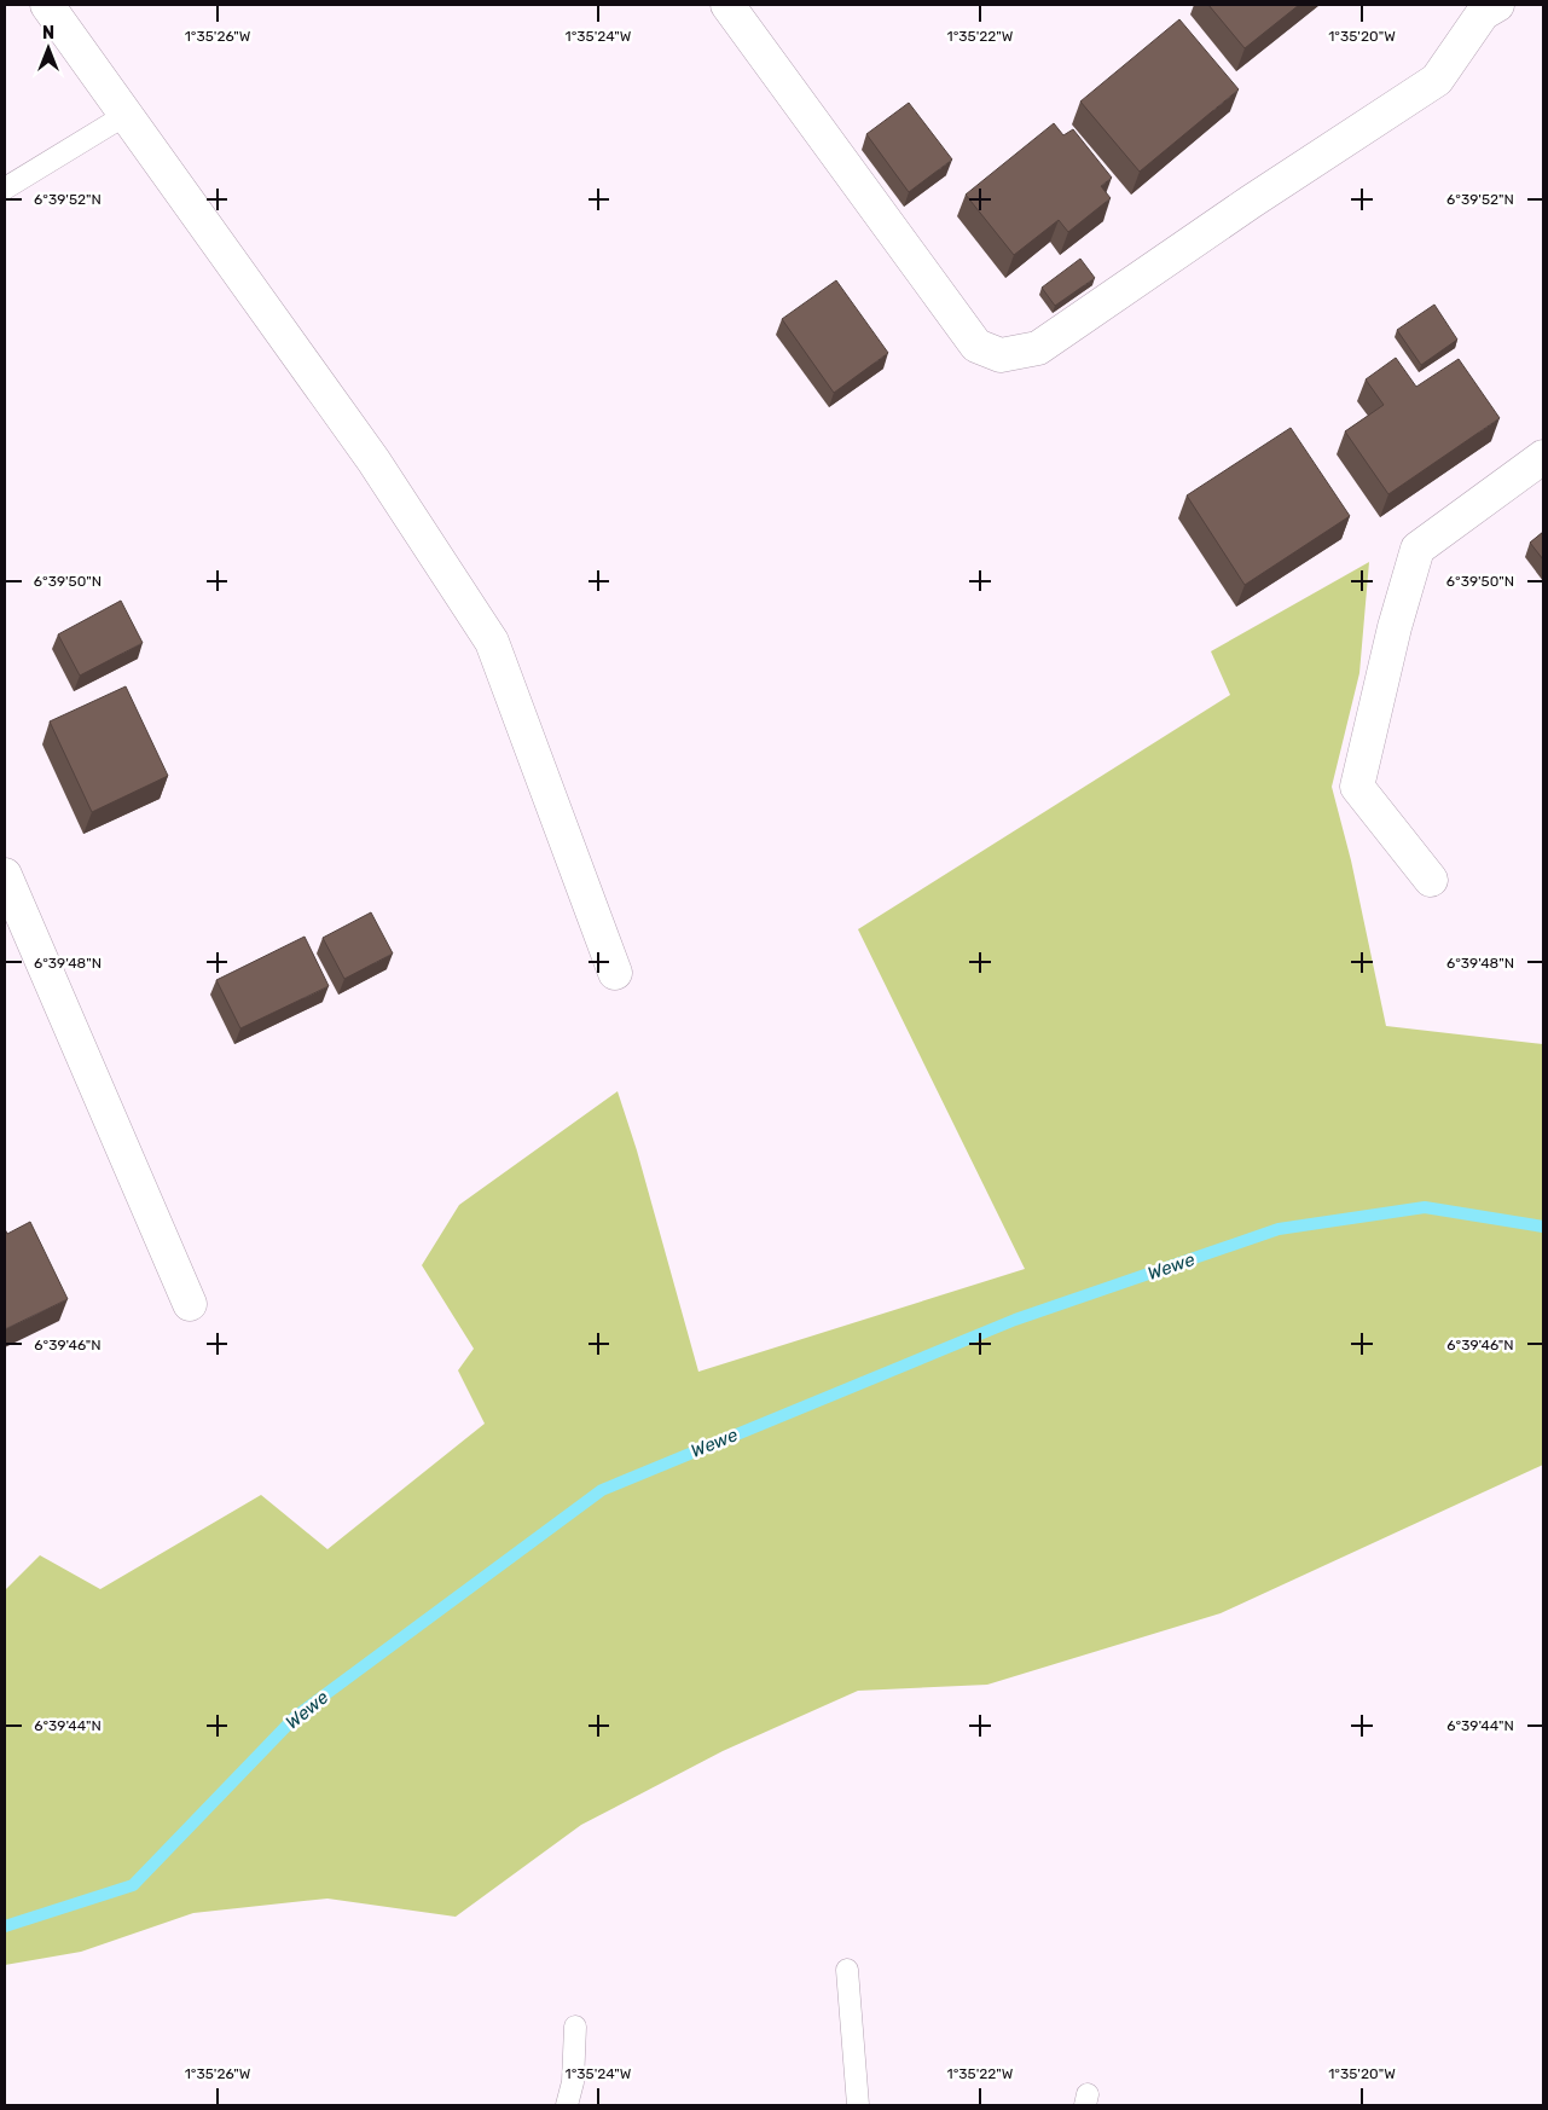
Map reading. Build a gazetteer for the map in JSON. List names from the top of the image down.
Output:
{
  "water": ["Wewe"],
  "north": "top",
  "coordinates": [
    "1°35'26\"W",
    "1°35'24\"W",
    "1°35'22\"W",
    "1°35'20\"W",
    "6°39'52\"N",
    "6°39'50\"N",
    "6°39'48\"N",
    "6°39'46\"N",
    "6°39'44\"N"
  ]
}
